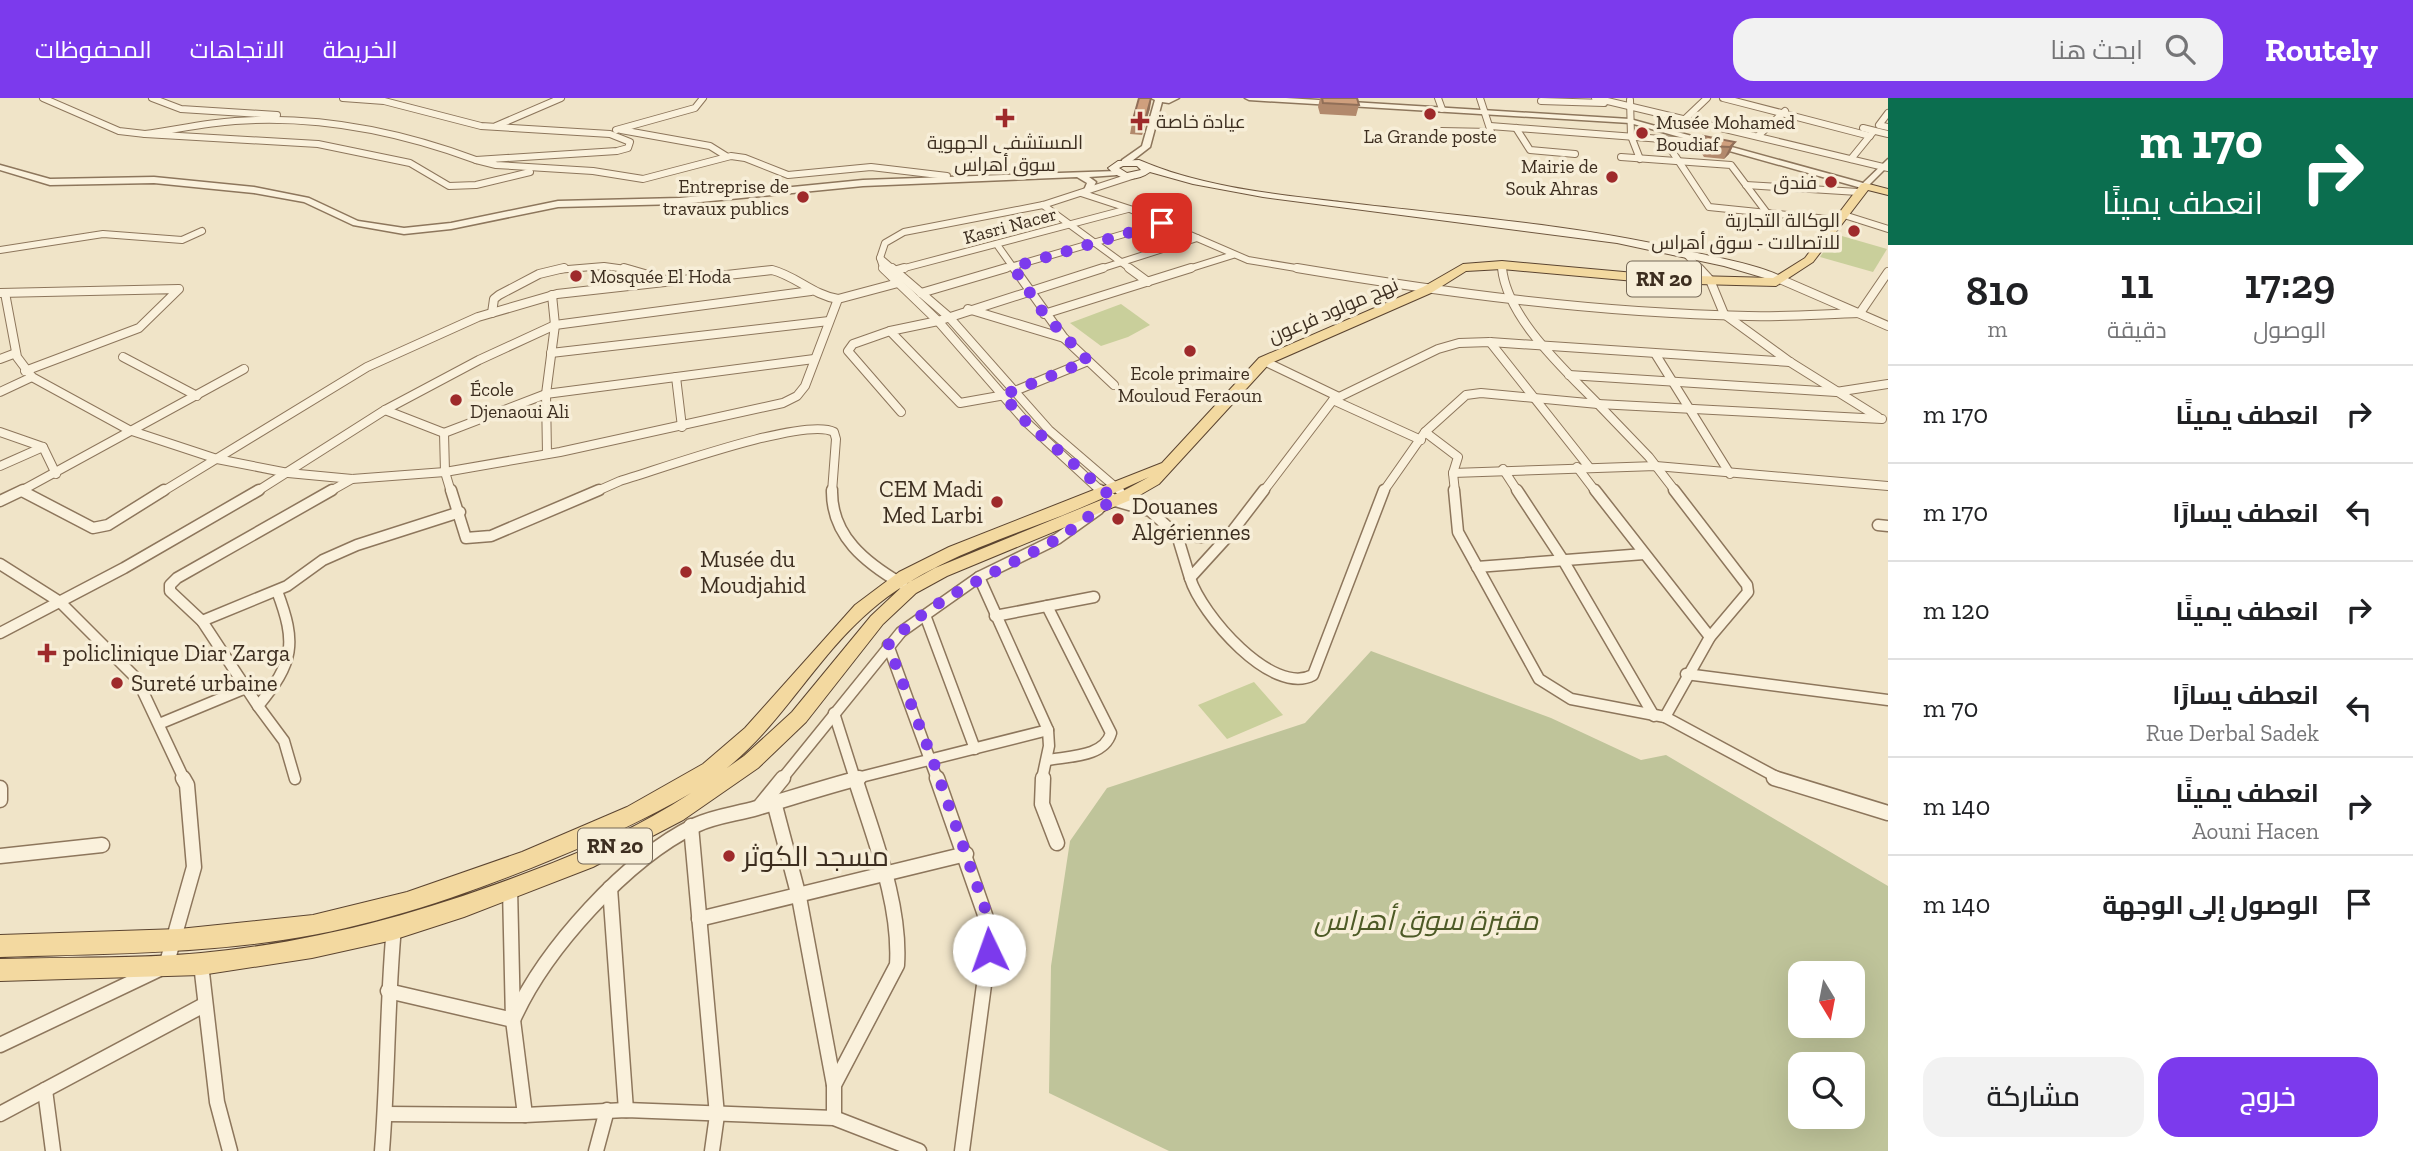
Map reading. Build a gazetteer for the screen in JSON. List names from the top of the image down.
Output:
{
  "streets": {
    "main road": ["RN 20", "نهج مولود فرعون"],
    "street": ["Kasri Nacer"]
  },
  "crossings": [
    ["RN 20", "نهج مولود فرعون"]
  ],
  "parks": ["مقبرة سوق أهراس"],
  "places": {
    "other": [
      "La Grande poste",
      "Musée Mohamed Boudiaf",
      "Mairie de Souk Ahras",
      "فندق",
      "Entreprise de travaux publics",
      "الوكالة التجارية للاتصالات - سوق أهراس",
      "Mosquée El Hoda",
      "Ecole primaire Mouloud Feraoun",
      "École Djenaoui Ali",
      "CEM Madi Med Larbi",
      "Douanes Algériennes",
      "Musée du Moudjahid",
      "Sureté urbaine",
      "مسجد الكوثر"
    ],
    "health": ["المستشفى الجهوية سوق أهراس", "عيادة خاصة", "policlinique Diar Zarga"]
  },
  "north": "bottom",
  "page": {
    "header": "Routely",
    "search": "ابحث هنا",
    "nav": ["الخريطة", "الاتجاهات", "المحفوظات"],
    "turn": ["170 m", "انعطف يمينًا"],
    "eta": [
      "17:29",
      "الوصول",
      "11",
      "دقيقة",
      "810",
      "m"
    ],
    "list": [
      {
        "name": "انعطف يمينًا",
        "value": "170 m"
      },
      {
        "name": "انعطف يسارًا",
        "value": "170 m"
      },
      {
        "name": "انعطف يمينًا",
        "value": "120 m"
      },
      {
        "name": "انعطف يسارًا",
        "note": "Rue Derbal Sadek",
        "value": "70 m"
      },
      {
        "name": "انعطف يمينًا",
        "note": "Aouni Hacen",
        "value": "140 m"
      },
      {
        "name": "الوصول إلى الوجهة",
        "value": "140 m"
      }
    ],
    "buttons": ["خروج", "مشاركة"]
  }
}
